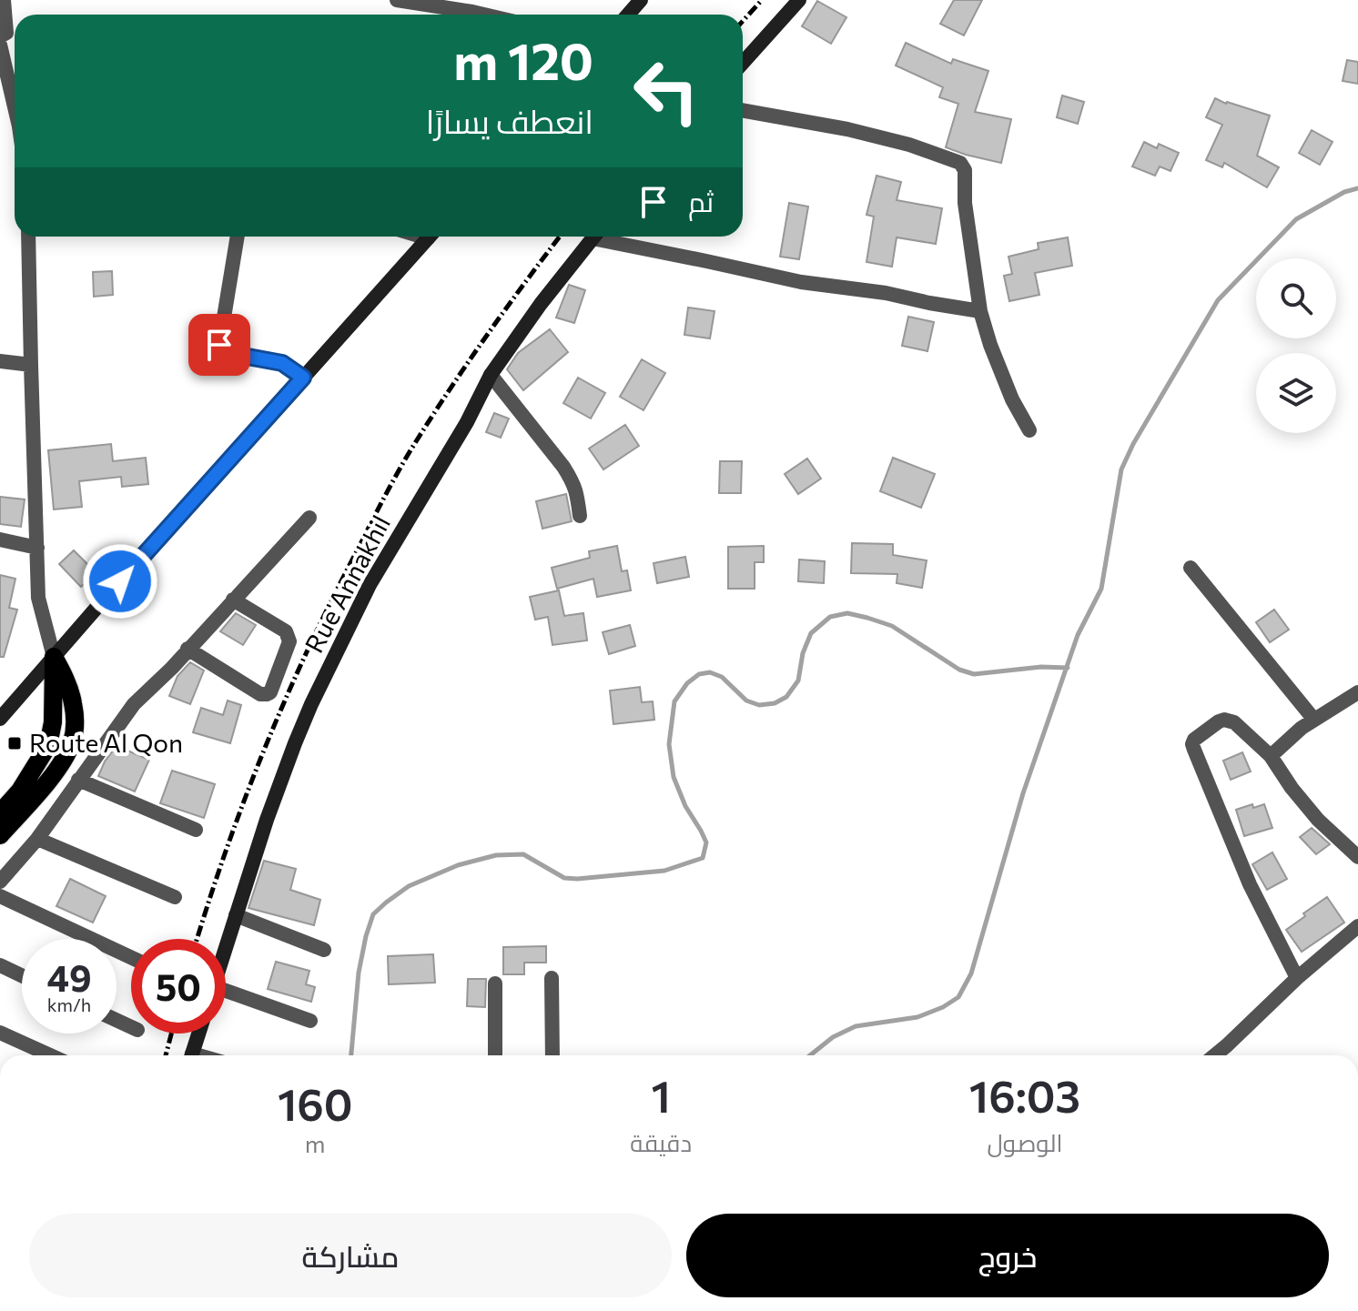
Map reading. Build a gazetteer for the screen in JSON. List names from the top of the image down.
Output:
{
  "streets": {
    "street": ["Rue Annakhil"]
  },
  "places": {
    "transit": ["Route Al Qon"]
  },
  "page": {
    "turn": ["120 m", "انعطف يسارًا"],
    "then": "ثم",
    "speed": "49 km/h",
    "limit": "50",
    "eta": [
      "16:03",
      "الوصول",
      "1",
      "دقيقة",
      "160",
      "m"
    ],
    "buttons": ["خروج", "مشاركة"]
  }
}
